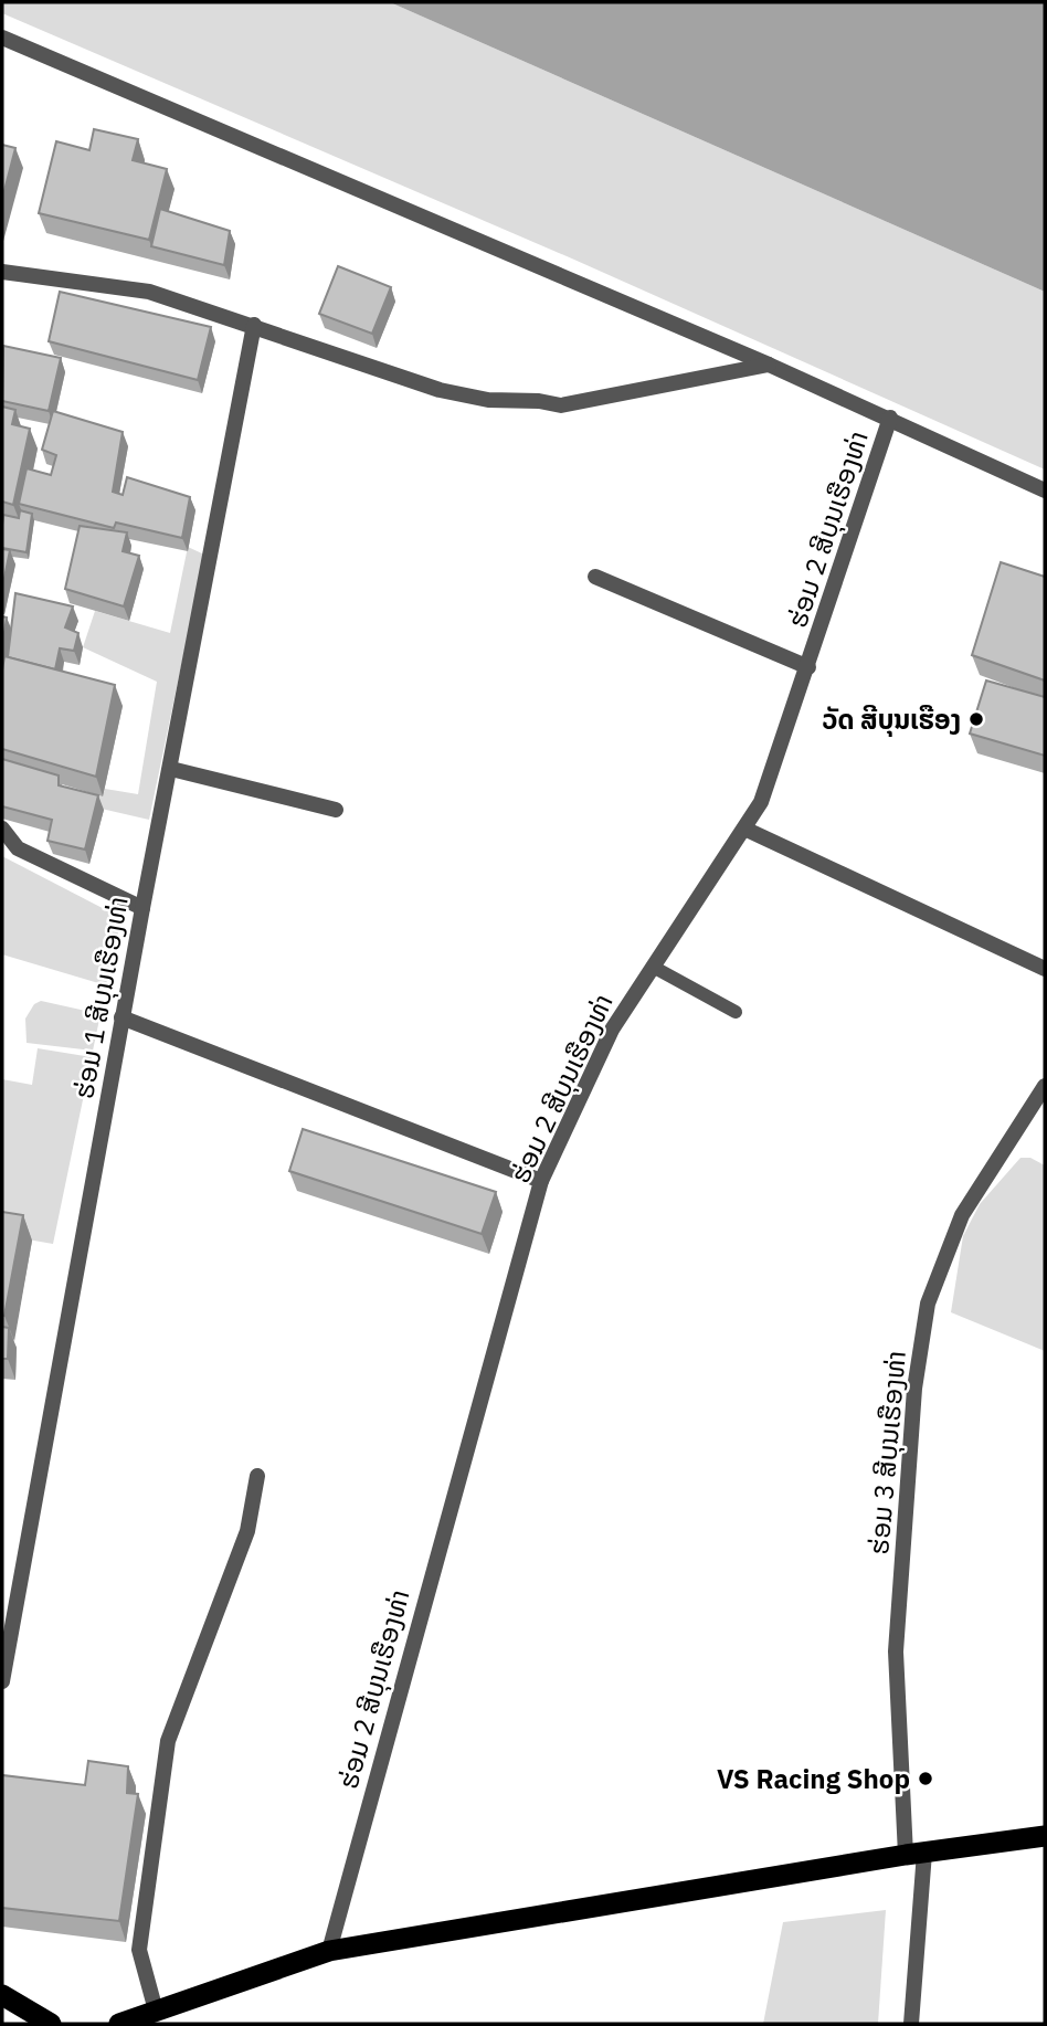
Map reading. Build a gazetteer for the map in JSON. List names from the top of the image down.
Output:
{
  "streets": {
    "street": ["ຮ່ອມ 2 ສີບຸນເຮືອງທ່າ", "ຮ່ອມ 1 ສີບຸນເຮືອງທ່າ", "ຮ່ອມ 3 ສີບຸນເຮືອງທ່າ"]
  },
  "places": ["ວັດ ສີບຸນເຮືອງ", "VS Racing Shop"]
}
